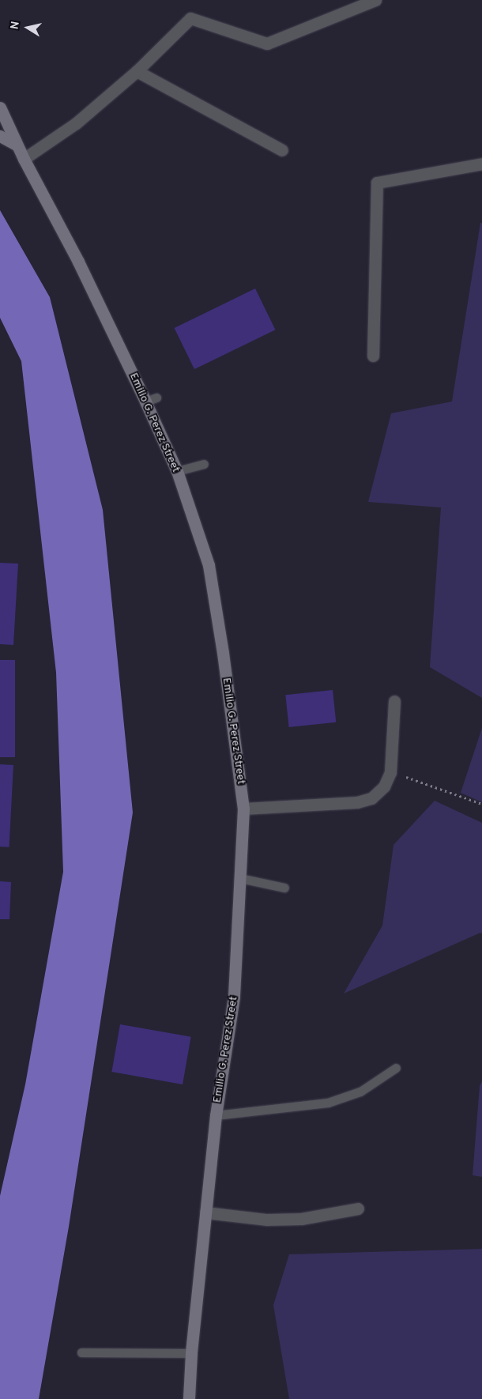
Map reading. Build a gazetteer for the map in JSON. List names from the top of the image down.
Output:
{
  "streets": {
    "main road": ["Emilio G. Perez Street"]
  },
  "north": "left"
}
